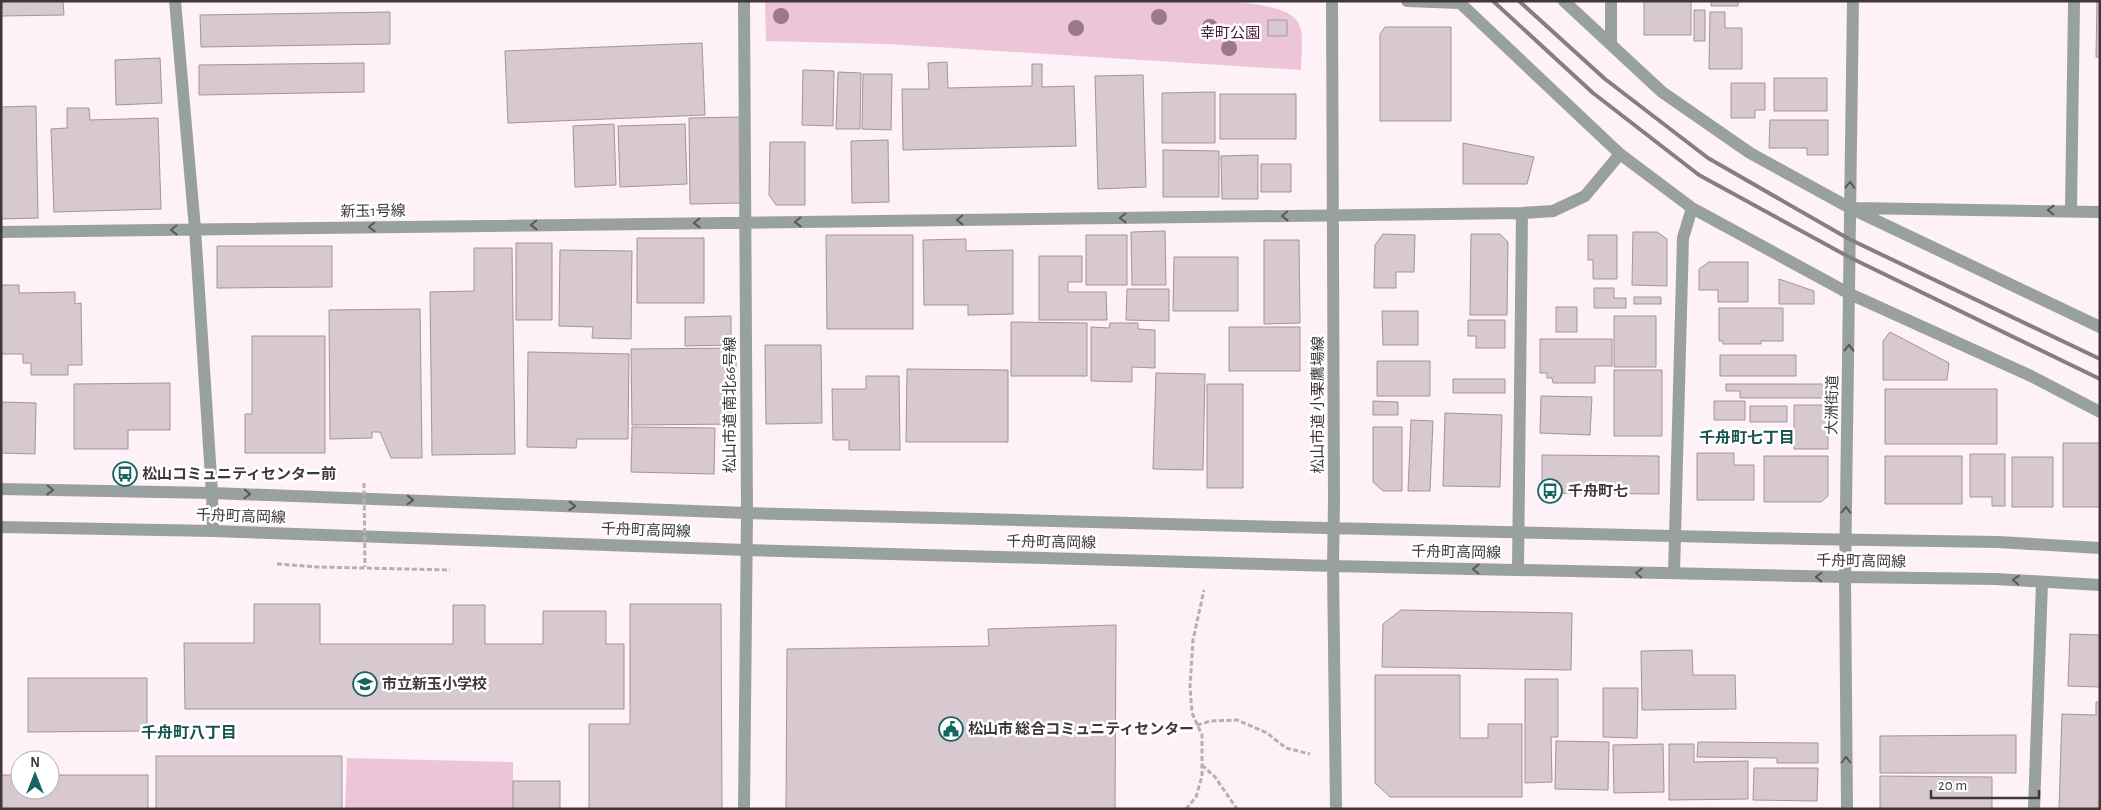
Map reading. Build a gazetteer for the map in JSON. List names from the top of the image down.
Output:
{
  "streets": {
    "street": [
      "新玉1号線",
      "松山市道 南北66号線",
      "松山市道 小栗鷹場線",
      "大洲街道",
      "千舟町高岡線"
    ]
  },
  "crossings": [
    ["新玉1号線", "松山市道 南北66号線"],
    ["新玉1号線", "松山市道 小栗鷹場線"],
    ["松山市道 南北66号線", "千舟町高岡線"],
    ["松山市道 小栗鷹場線", "千舟町高岡線"],
    ["大洲街道", "千舟町高岡線"]
  ],
  "one_way": ["新玉1号線", "大洲街道"],
  "districts": ["千舟町七丁目", "千舟町八丁目"],
  "parks": ["幸町公園"],
  "places": {
    "bus stop": ["松山コミュニティセンター前", "千舟町七"],
    "school or university": ["市立新玉小学校"],
    "public building": ["松山市 総合コミュニティセンター"]
  },
  "scale_bar": "20 m",
  "north": "top"
}
